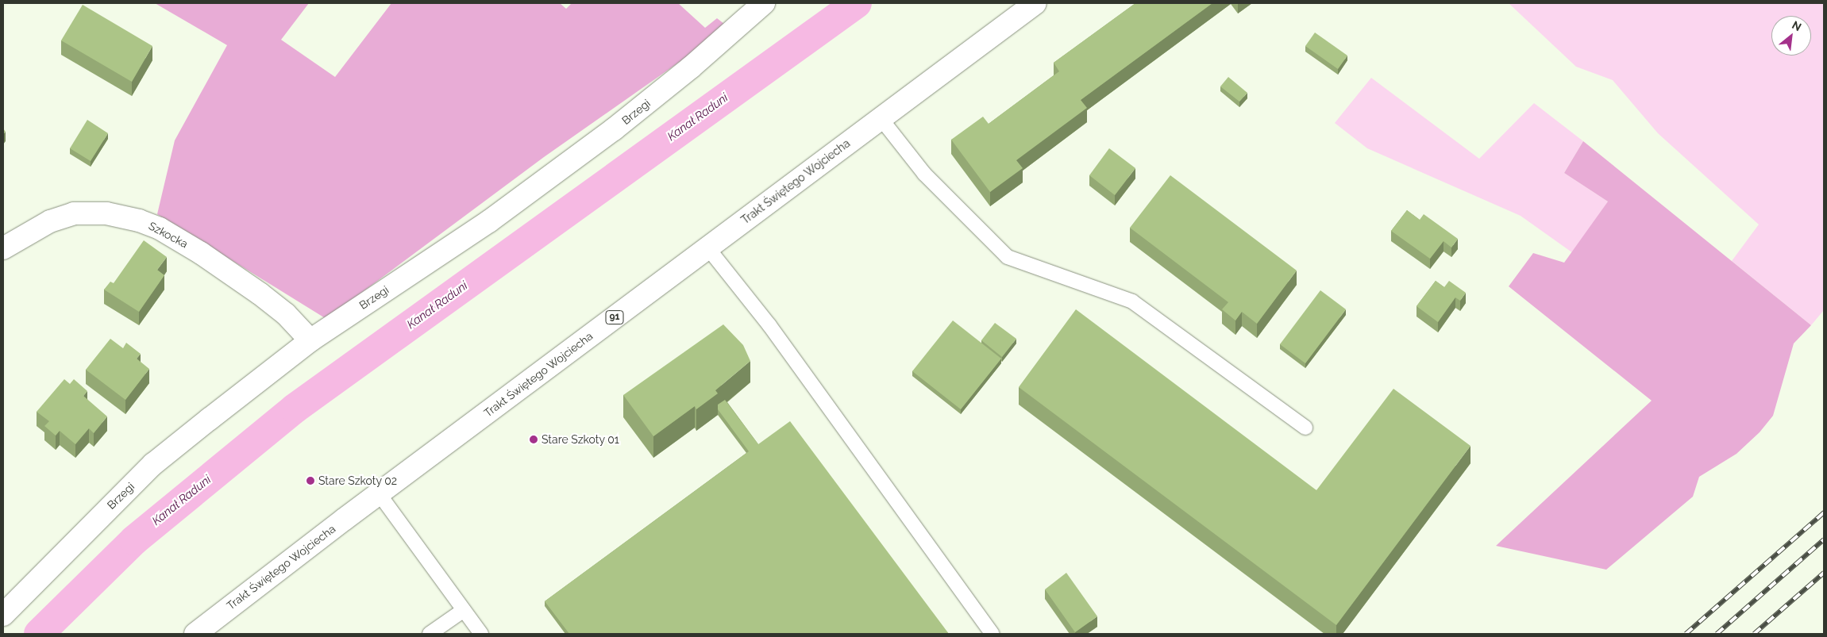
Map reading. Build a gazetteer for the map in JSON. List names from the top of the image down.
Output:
{
  "streets": {
    "street": [
      "Brzegi",
      "Trakt Świętego Wojciecha",
      "Szkocka",
      "91"
    ]
  },
  "crossings": [
    ["Brzegi", "Szkocka"]
  ],
  "water": ["Kanał Raduni"],
  "places": ["Stare Szkoty 01", "Stare Szkoty 02"],
  "north": "top right"
}
